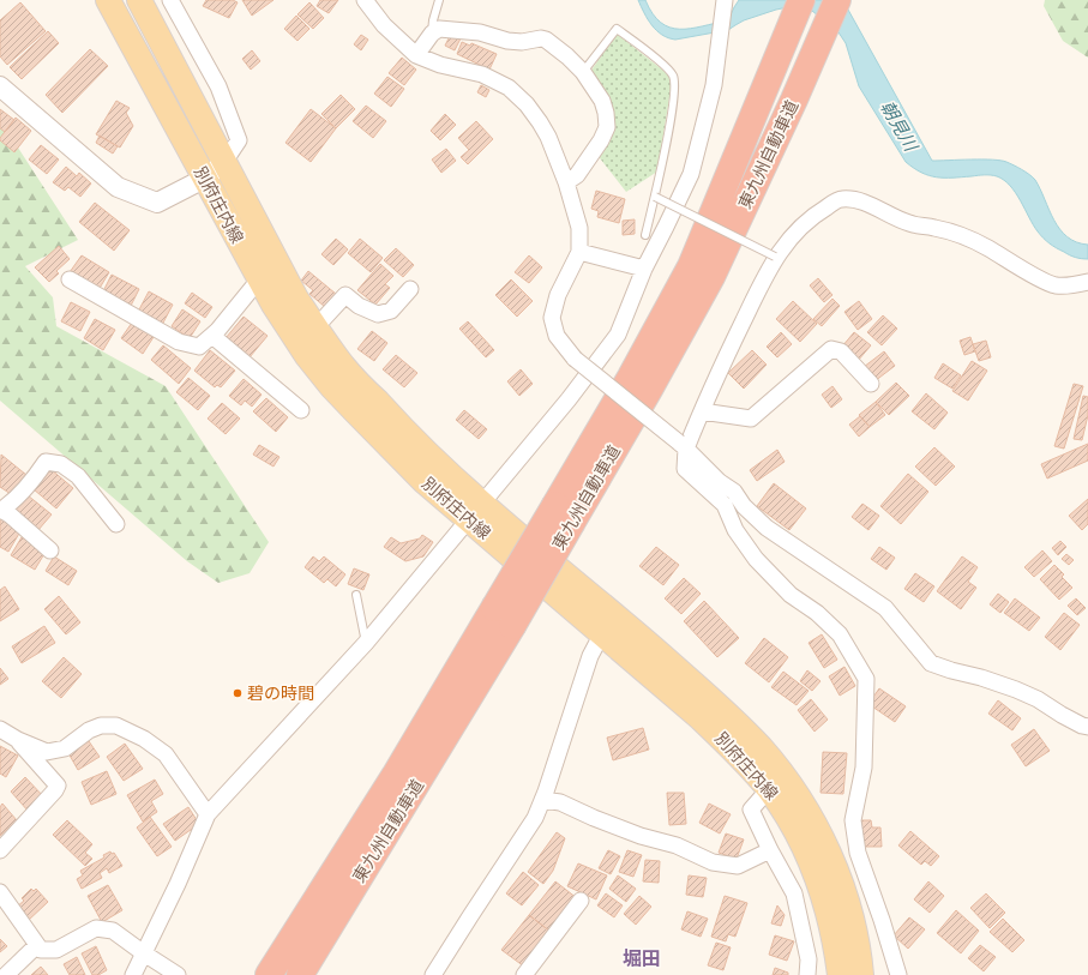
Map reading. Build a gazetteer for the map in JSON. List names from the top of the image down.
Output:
{
  "streets": {
    "highway": ["東九州自動車道"],
    "main road": ["別府庄内線"]
  },
  "districts": ["堀田"],
  "water": ["朝見川"],
  "places": ["碧の時間"]
}
